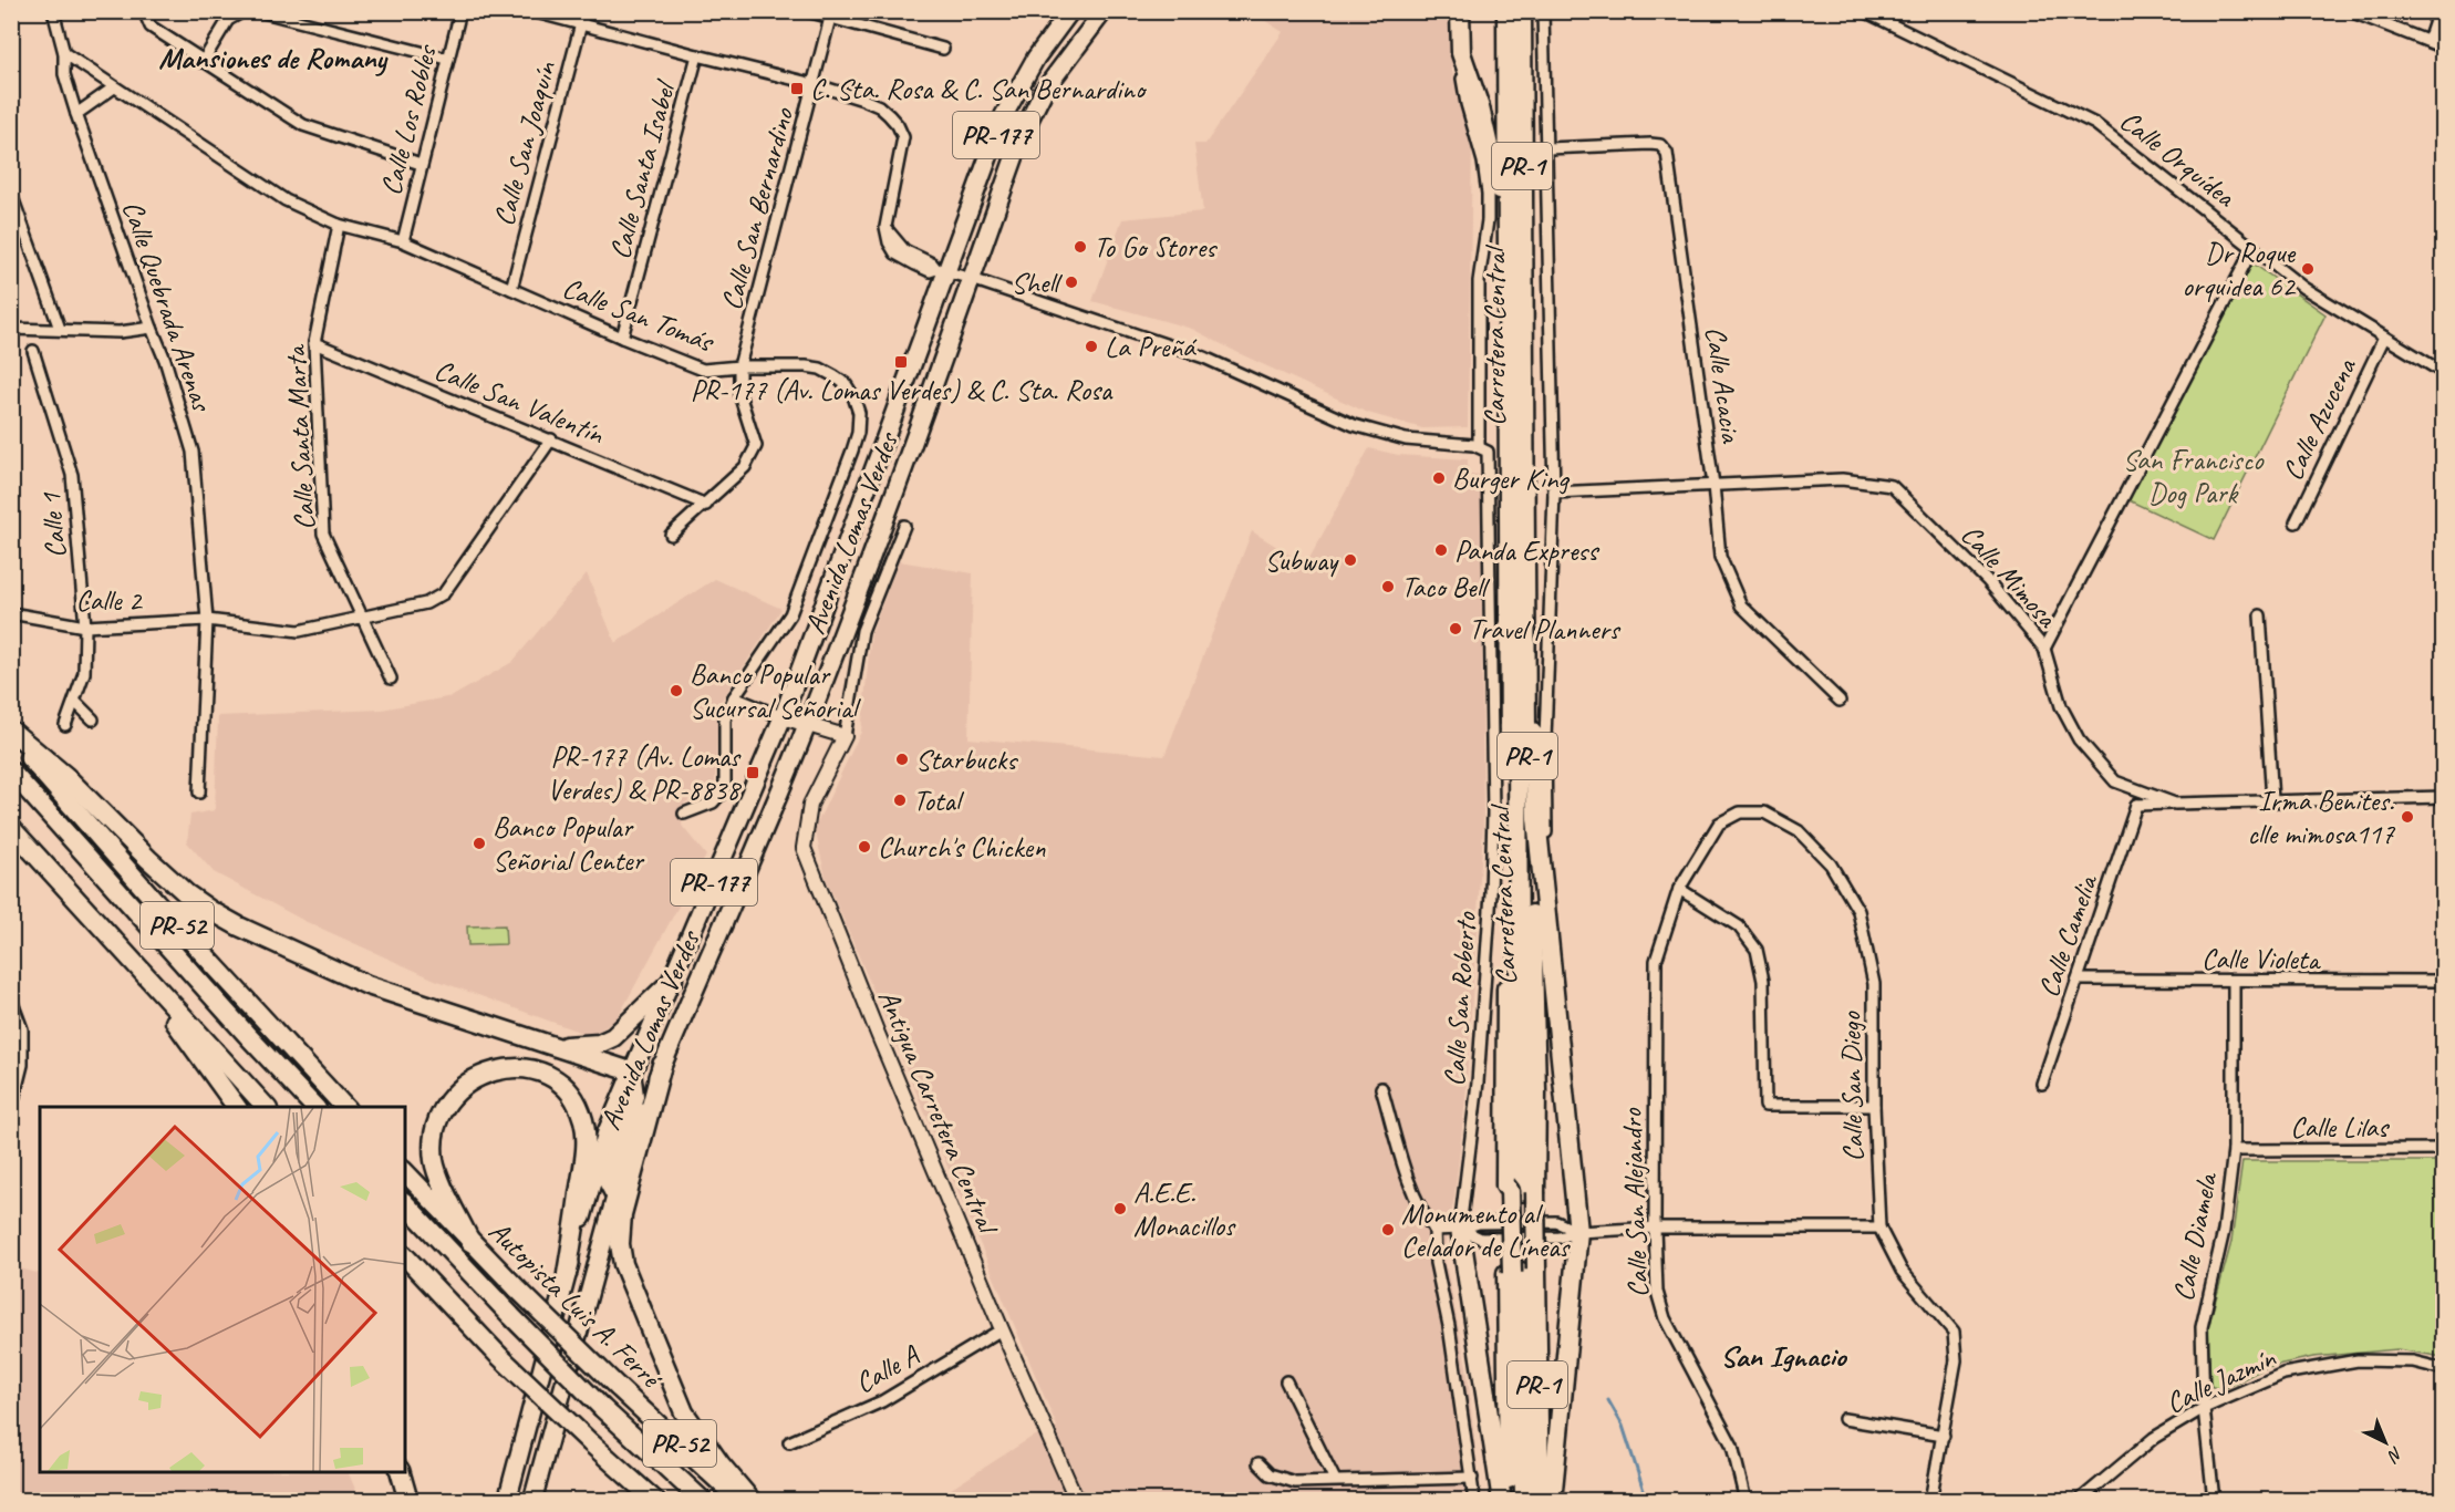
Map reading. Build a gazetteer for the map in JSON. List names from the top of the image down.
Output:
{
  "streets": {
    "highway": [
      "PR-1",
      "Carretera Central",
      "PR-52",
      "Autopista Luis A. Ferré"
    ],
    "main road": ["PR-177", "Avenida Lomas Verdes"],
    "street": [
      "Calle Los Robles",
      "Calle San Joaquín",
      "Calle Orquídea",
      "Calle Santa Isabel",
      "Calle San Bernardino",
      "Calle Quebrada Arenas",
      "Calle San Tomás",
      "Calle Acacia",
      "Calle San Valentín",
      "Calle Azucena",
      "Calle Santa Marta",
      "Calle 1",
      "Calle Mimosa",
      "Calle 2",
      "Calle Camelia",
      "Calle Violeta",
      "Calle San Roberto",
      "Calle San Diego",
      "Antigua Carretera Central",
      "Calle Lilas",
      "Calle San Alejandro",
      "Calle Diamela",
      "Calle A",
      "Calle Jazmín"
    ]
  },
  "crossings": [
    ["Calle Los Robles", "Calle San Tomás"],
    ["Calle San Joaquín", "Calle San Tomás"],
    ["Calle Orquídea", "Calle Azucena"],
    ["Calle Santa Isabel", "Calle San Tomás"],
    ["Calle San Bernardino", "Calle San Tomás"],
    ["Calle San Bernardino", "Calle San Valentín"],
    ["Calle Quebrada Arenas", "Calle San Tomás"],
    ["Calle Quebrada Arenas", "Calle 2"],
    ["Calle San Tomás", "Calle Santa Marta"],
    ["Calle Acacia", "Calle Mimosa"],
    ["Calle San Valentín", "Calle Santa Marta"],
    ["Calle Santa Marta", "Calle 2"],
    ["Calle 1", "Calle 2"],
    ["Calle Camelia", "Calle Violeta"],
    ["Calle Violeta", "Calle Diamela"],
    ["Calle San Diego", "Calle San Alejandro"],
    ["Antigua Carretera Central", "Calle A"],
    ["Calle Lilas", "Calle Diamela"],
    ["Calle Diamela", "Calle Jazmín"]
  ],
  "districts": ["Mansiones de Romany", "San Ignacio"],
  "parks": ["San Francisco Dog Park"],
  "places": {
    "transit": ["C. Sta. Rosa & C. San Bernardino", "PR-177 (Av. Lomas Verdes) & C. Sta. Rosa", "PR-177 (Av. Lomas Verdes) & PR-8838"],
    "other": [
      "To Go Stores",
      "Dr Roque orquidea 62",
      "Shell",
      "La Preñá",
      "Burger King",
      "Panda Express",
      "Subway",
      "Taco Bell",
      "Travel Planners",
      "Banco Popular Sucursal Señorial",
      "Starbucks",
      "Total",
      "Irma Benites. clle mimosa117",
      "Banco Popular Señorial Center",
      "Church's Chicken",
      "A.E.E. Monacillos",
      "Monumento al Celador de Líneas"
    ]
  },
  "north": "bottom right"
}
